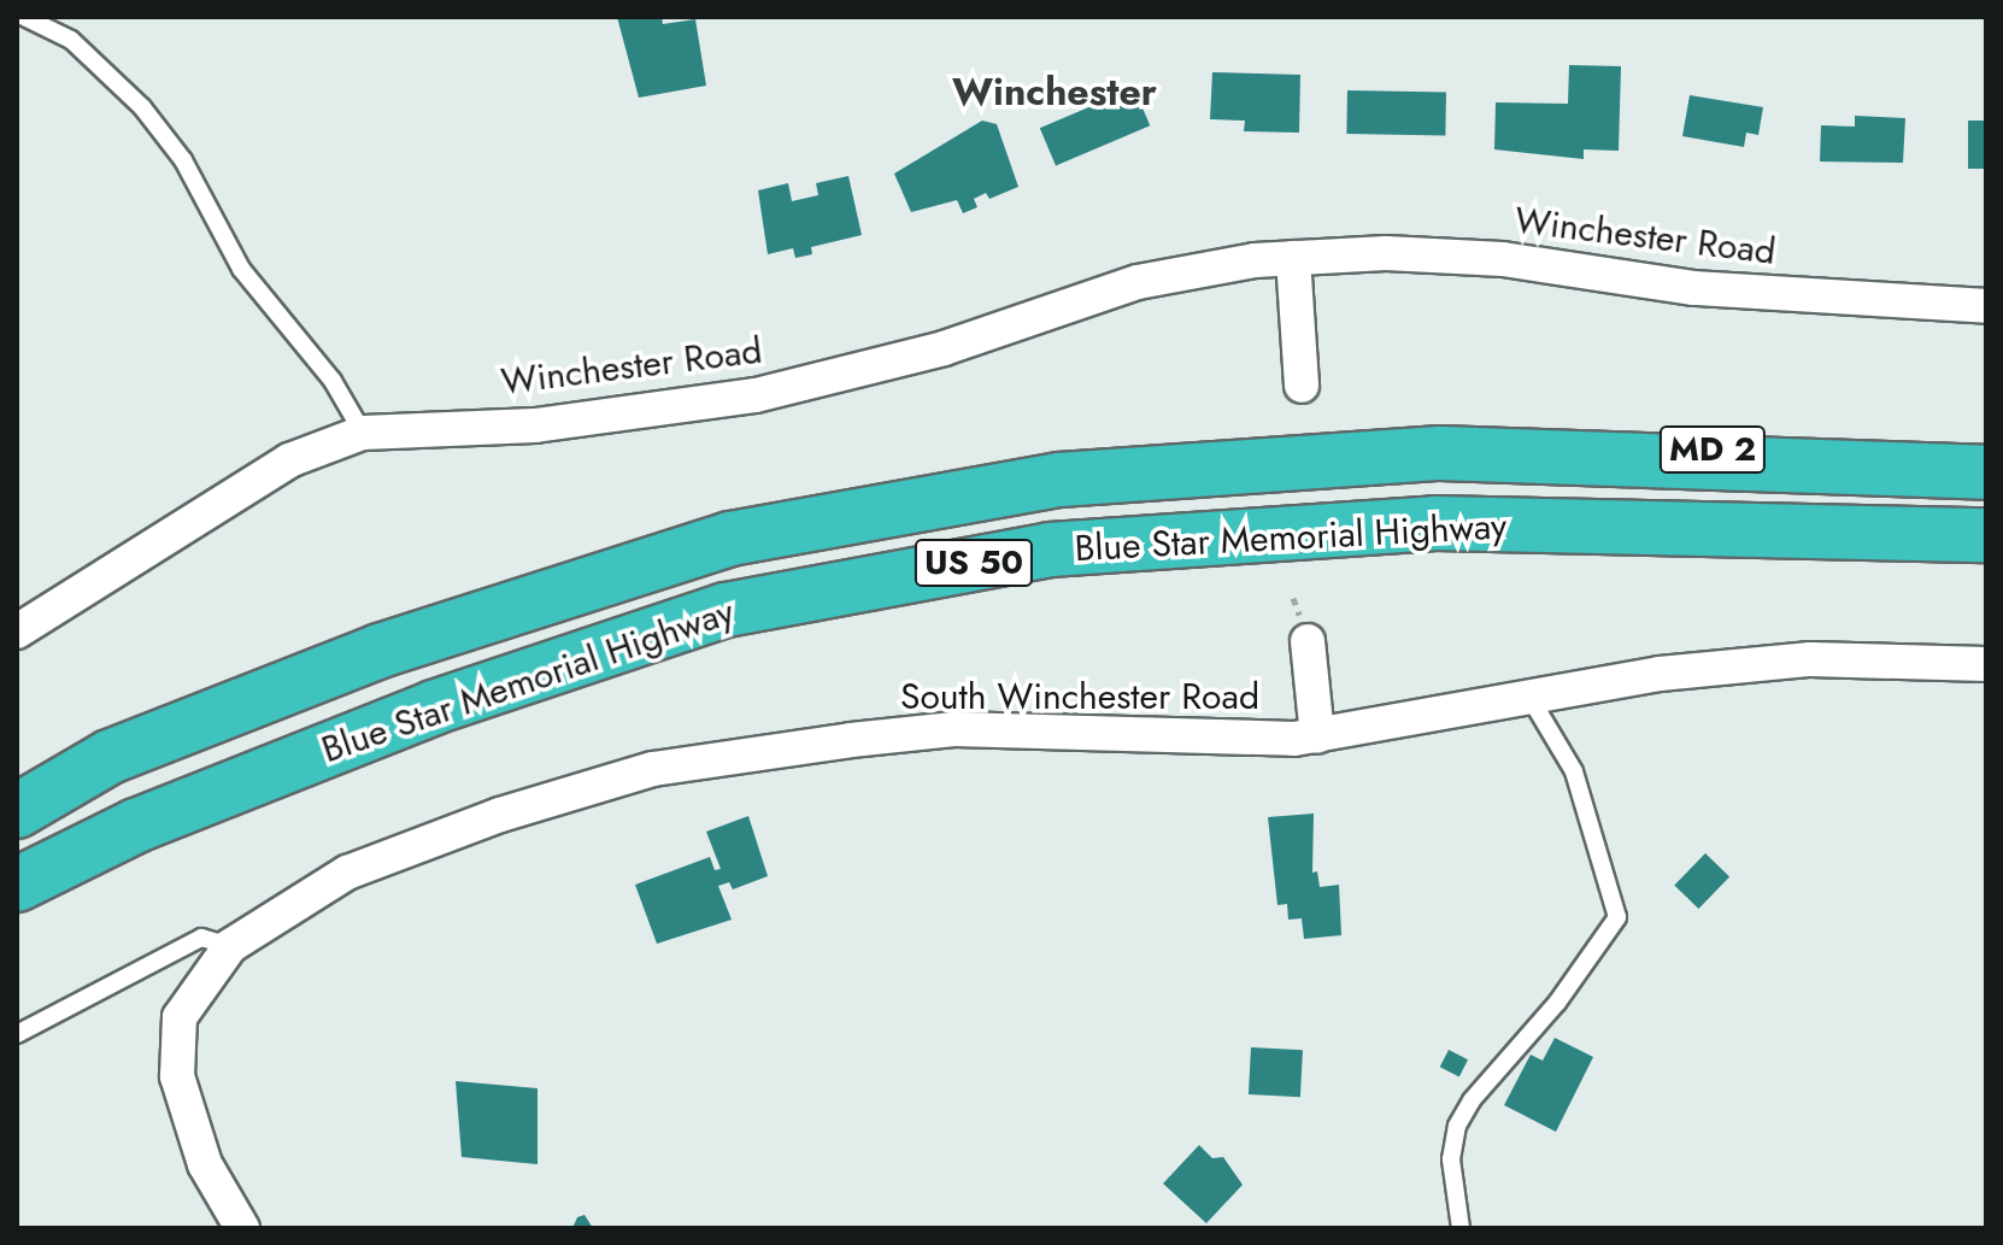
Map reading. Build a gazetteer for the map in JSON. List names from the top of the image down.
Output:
{
  "streets": {
    "highway": ["MD 2", "Blue Star Memorial Highway", "US 50"],
    "street": ["Winchester Road", "South Winchester Road"]
  },
  "crossings": [
    ["MD 2", "Blue Star Memorial Highway"]
  ],
  "districts": ["Winchester"]
}
